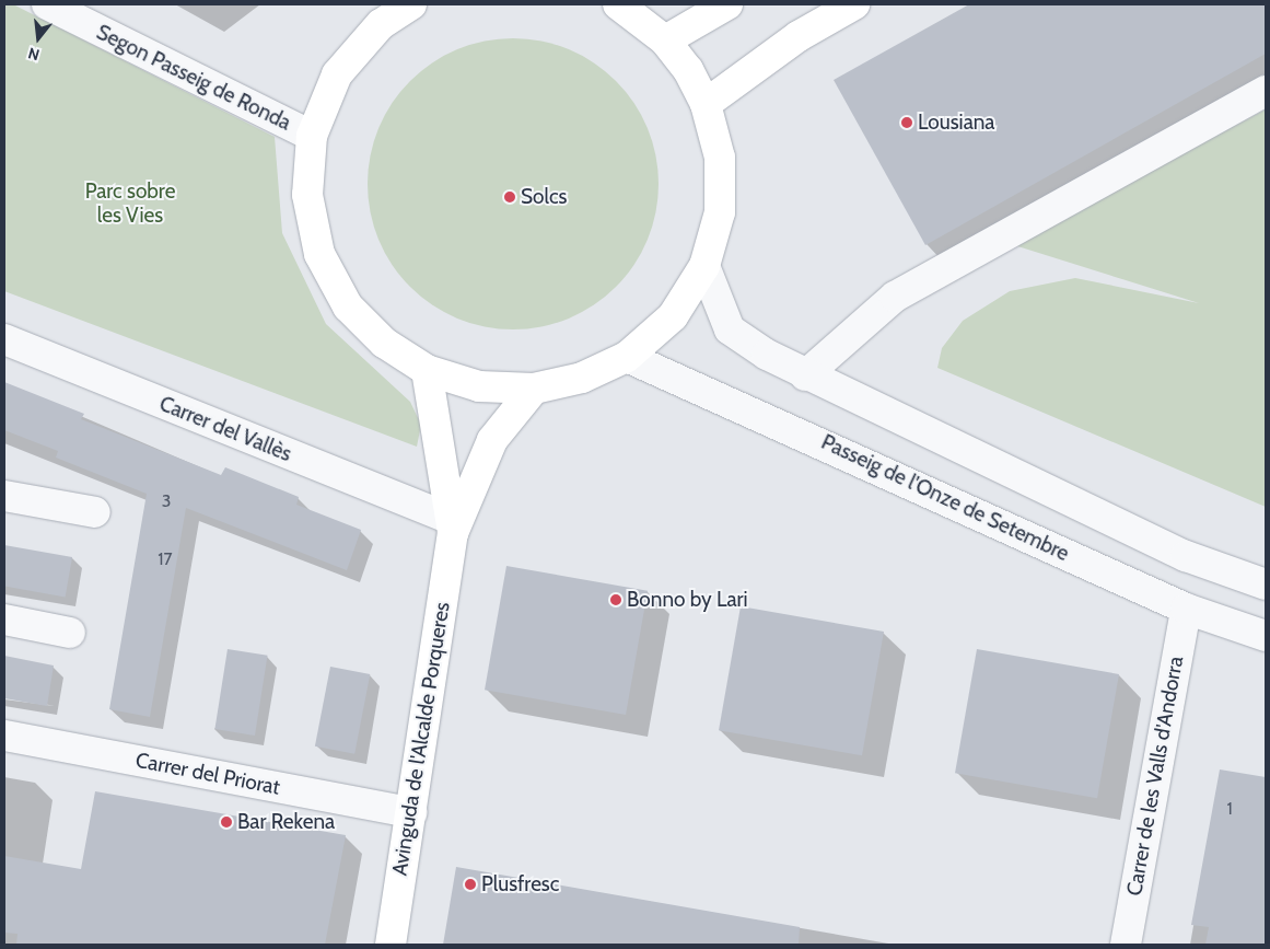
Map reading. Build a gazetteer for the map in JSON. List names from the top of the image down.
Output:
{
  "streets": {
    "main road": ["Avinguda de l'Alcalde Porqueres"],
    "street": [
      "Segon Passeig de Ronda",
      "Carrer del Vallès",
      "Passeig de l'Onze de Setembre",
      "Carrer del Priorat",
      "Carrer de les Valls d'Andorra"
    ]
  },
  "crossings": [
    ["Carrer del Vallès", "Avinguda de l'Alcalde Porqueres"],
    ["Passeig de l'Onze de Setembre", "Carrer de les Valls d'Andorra"],
    ["Avinguda de l'Alcalde Porqueres", "Carrer del Priorat"]
  ],
  "parks": ["Parc sobre les Vies"],
  "places": [
    "Lousiana",
    "Solcs",
    "Bonno by Lari",
    "Bar Rekena",
    "Plusfresc"
  ],
  "house_numbers": ["3", "17", "1"],
  "north": "bottom"
}
